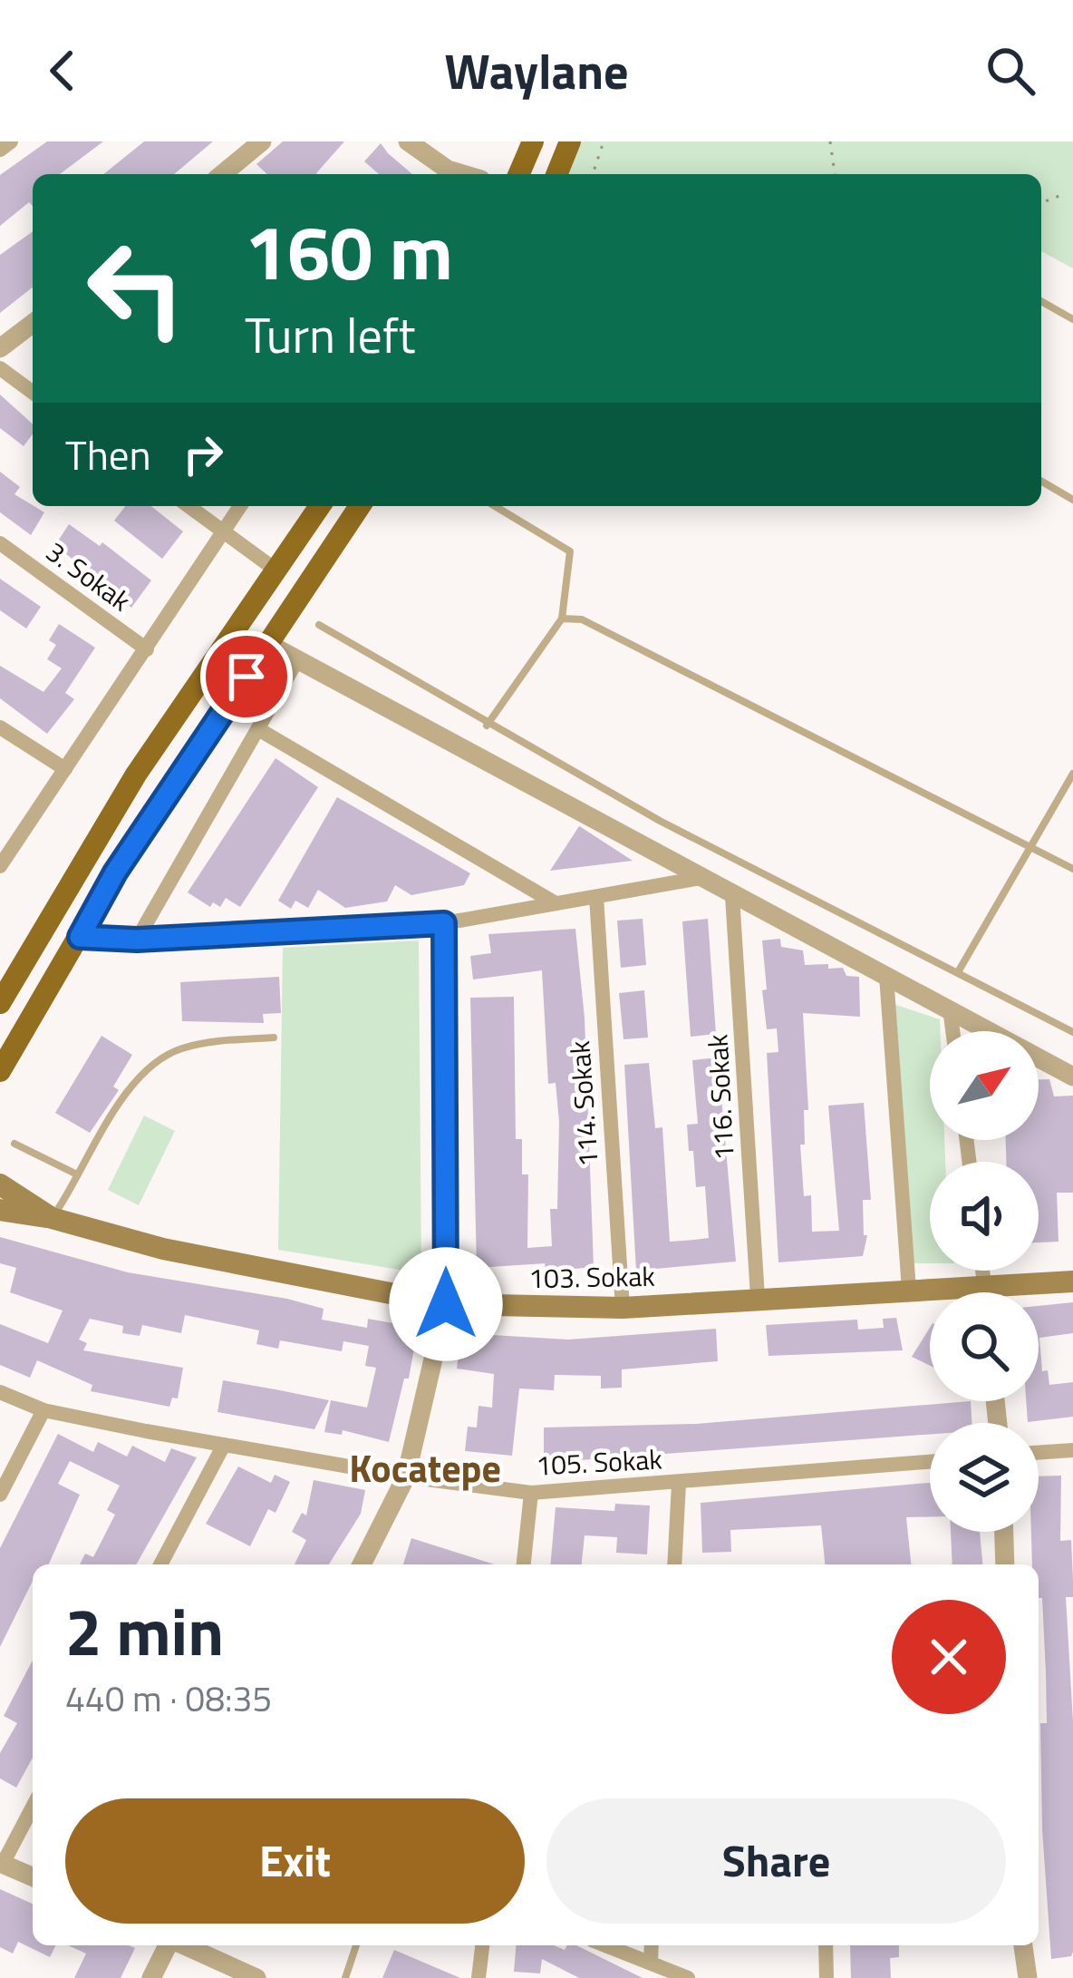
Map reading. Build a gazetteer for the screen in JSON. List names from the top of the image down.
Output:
{
  "streets": {
    "main road": ["103. Sokak"],
    "street": [
      "3. Sokak",
      "116. Sokak",
      "114. Sokak",
      "105. Sokak"
    ]
  },
  "crossings": [
    ["116. Sokak", "103. Sokak"],
    ["114. Sokak", "103. Sokak"]
  ],
  "districts": ["Kocatepe"],
  "north": "top right",
  "page": {
    "header": "Waylane",
    "turn": ["160 m", "Turn left"],
    "then": "Then",
    "heading": ["2 min", "440 m · 08:35"],
    "buttons": ["Exit", "Share"]
  }
}
